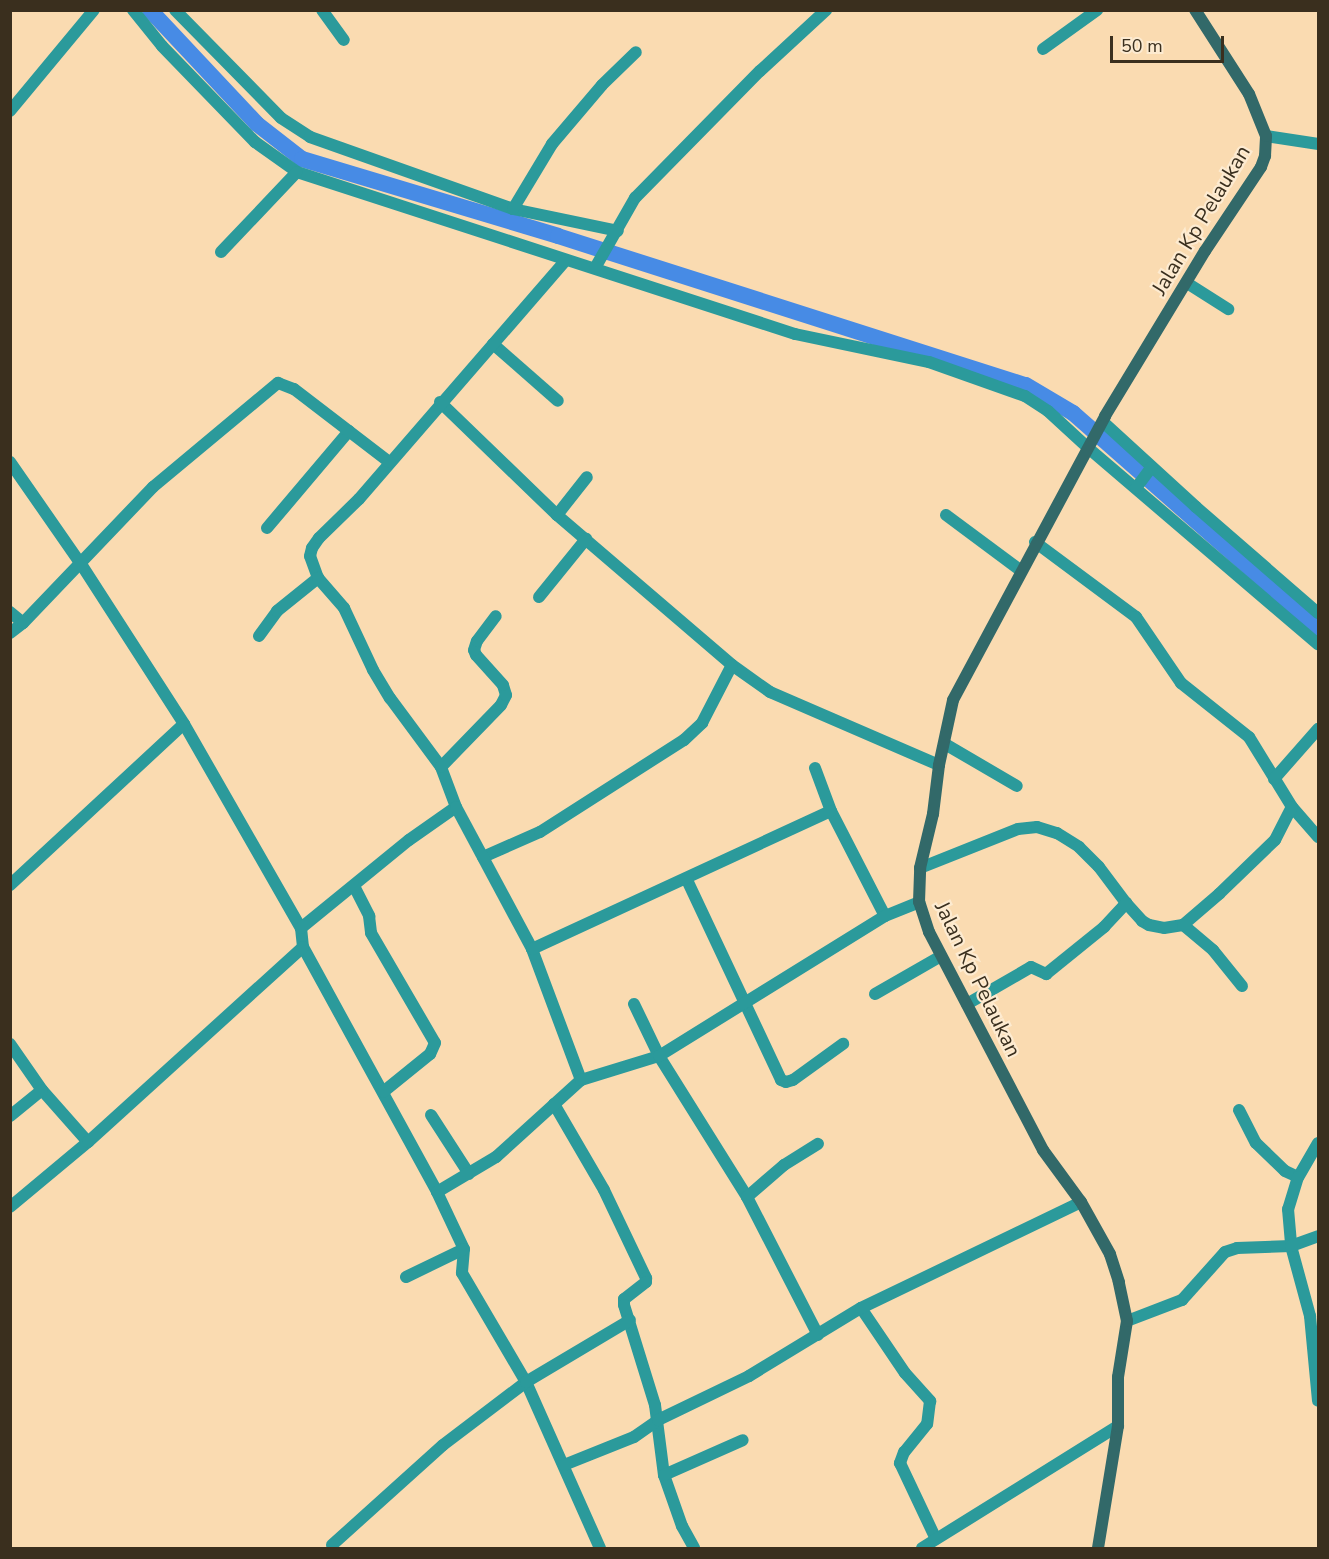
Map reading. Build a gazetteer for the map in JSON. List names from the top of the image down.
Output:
{
  "streets": {
    "street": ["Jalan Kp Pelaukan"]
  },
  "scale_bar": "50 m"
}
